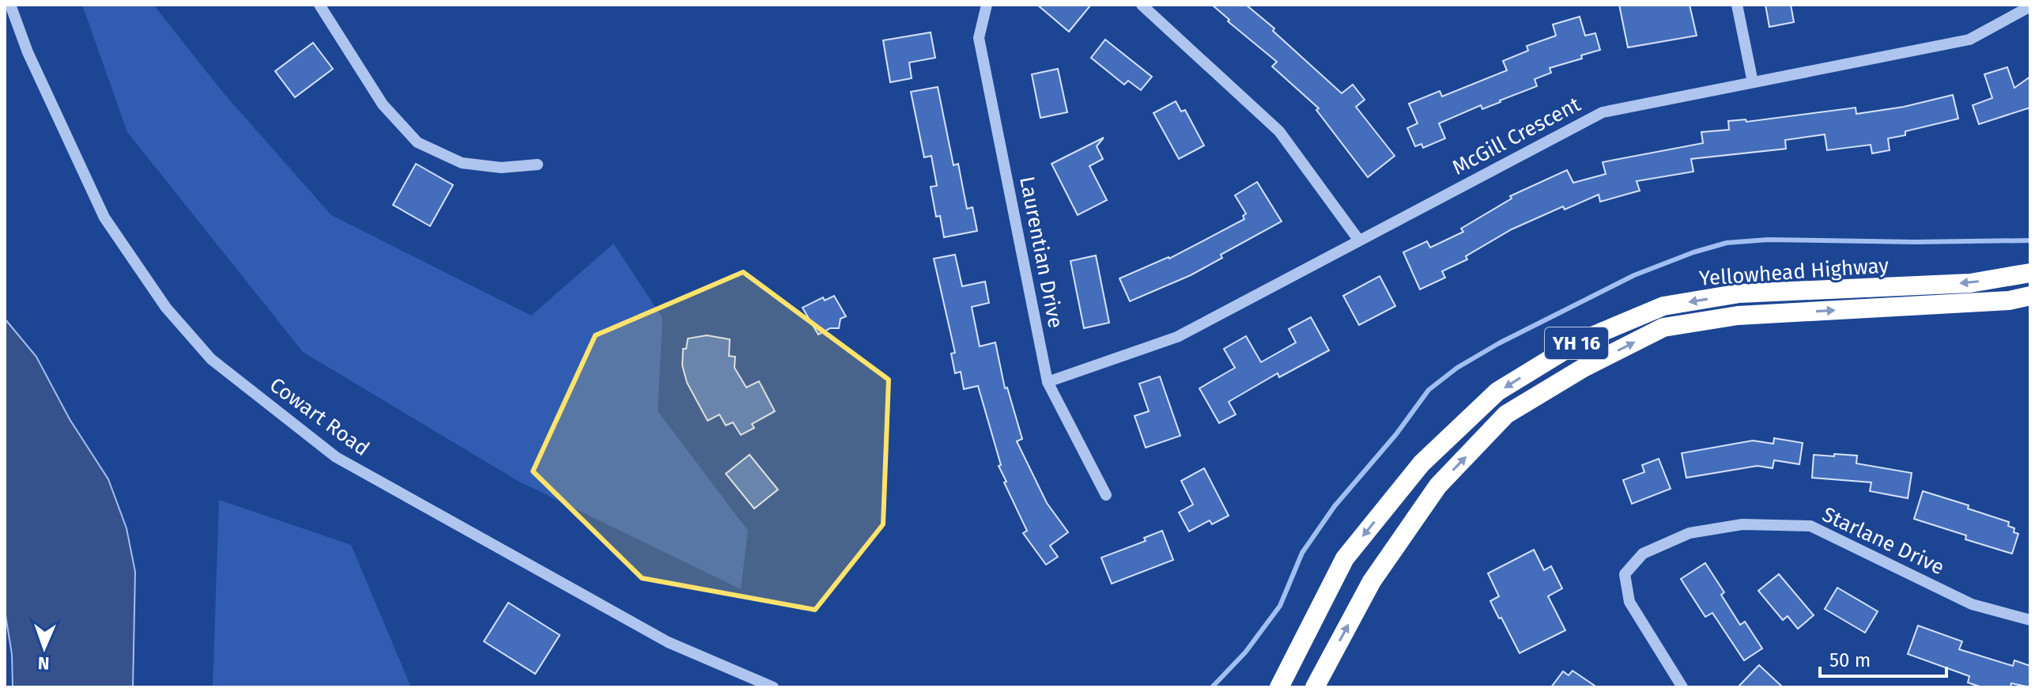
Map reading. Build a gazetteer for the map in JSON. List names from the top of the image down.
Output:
{
  "streets": {
    "highway": ["Yellowhead Highway", "YH 16"],
    "street": [
      "McGill Crescent",
      "Laurentian Drive",
      "Cowart Road",
      "Starlane Drive"
    ]
  },
  "crossings": [
    ["McGill Crescent", "Laurentian Drive"]
  ],
  "scale_bar": "50 m",
  "north": "bottom"
}
